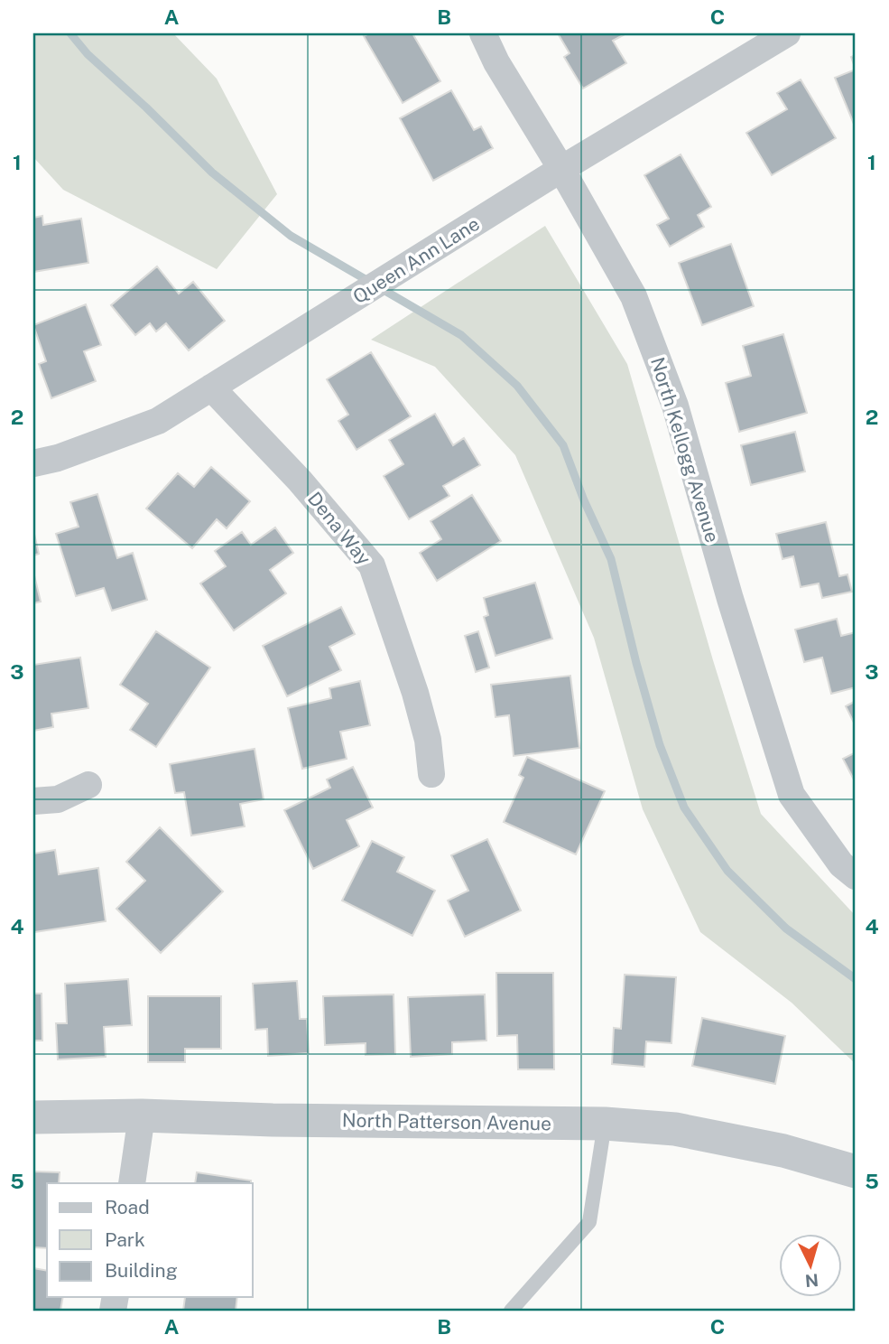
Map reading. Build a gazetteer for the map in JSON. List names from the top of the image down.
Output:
{
  "streets": {
    "street": [
      "Queen Ann Lane",
      "North Kellogg Avenue",
      "Dena Way",
      "North Patterson Avenue"
    ]
  },
  "crossings": [
    ["Queen Ann Lane", "North Kellogg Avenue"],
    ["Queen Ann Lane", "Dena Way"]
  ],
  "legend": ["Road", "Park", "Building"],
  "north": "bottom",
  "grid": {
    "columns": ["A", "B", "C"],
    "rows": [
      "1",
      "2",
      "3",
      "4",
      "5"
    ]
  }
}
